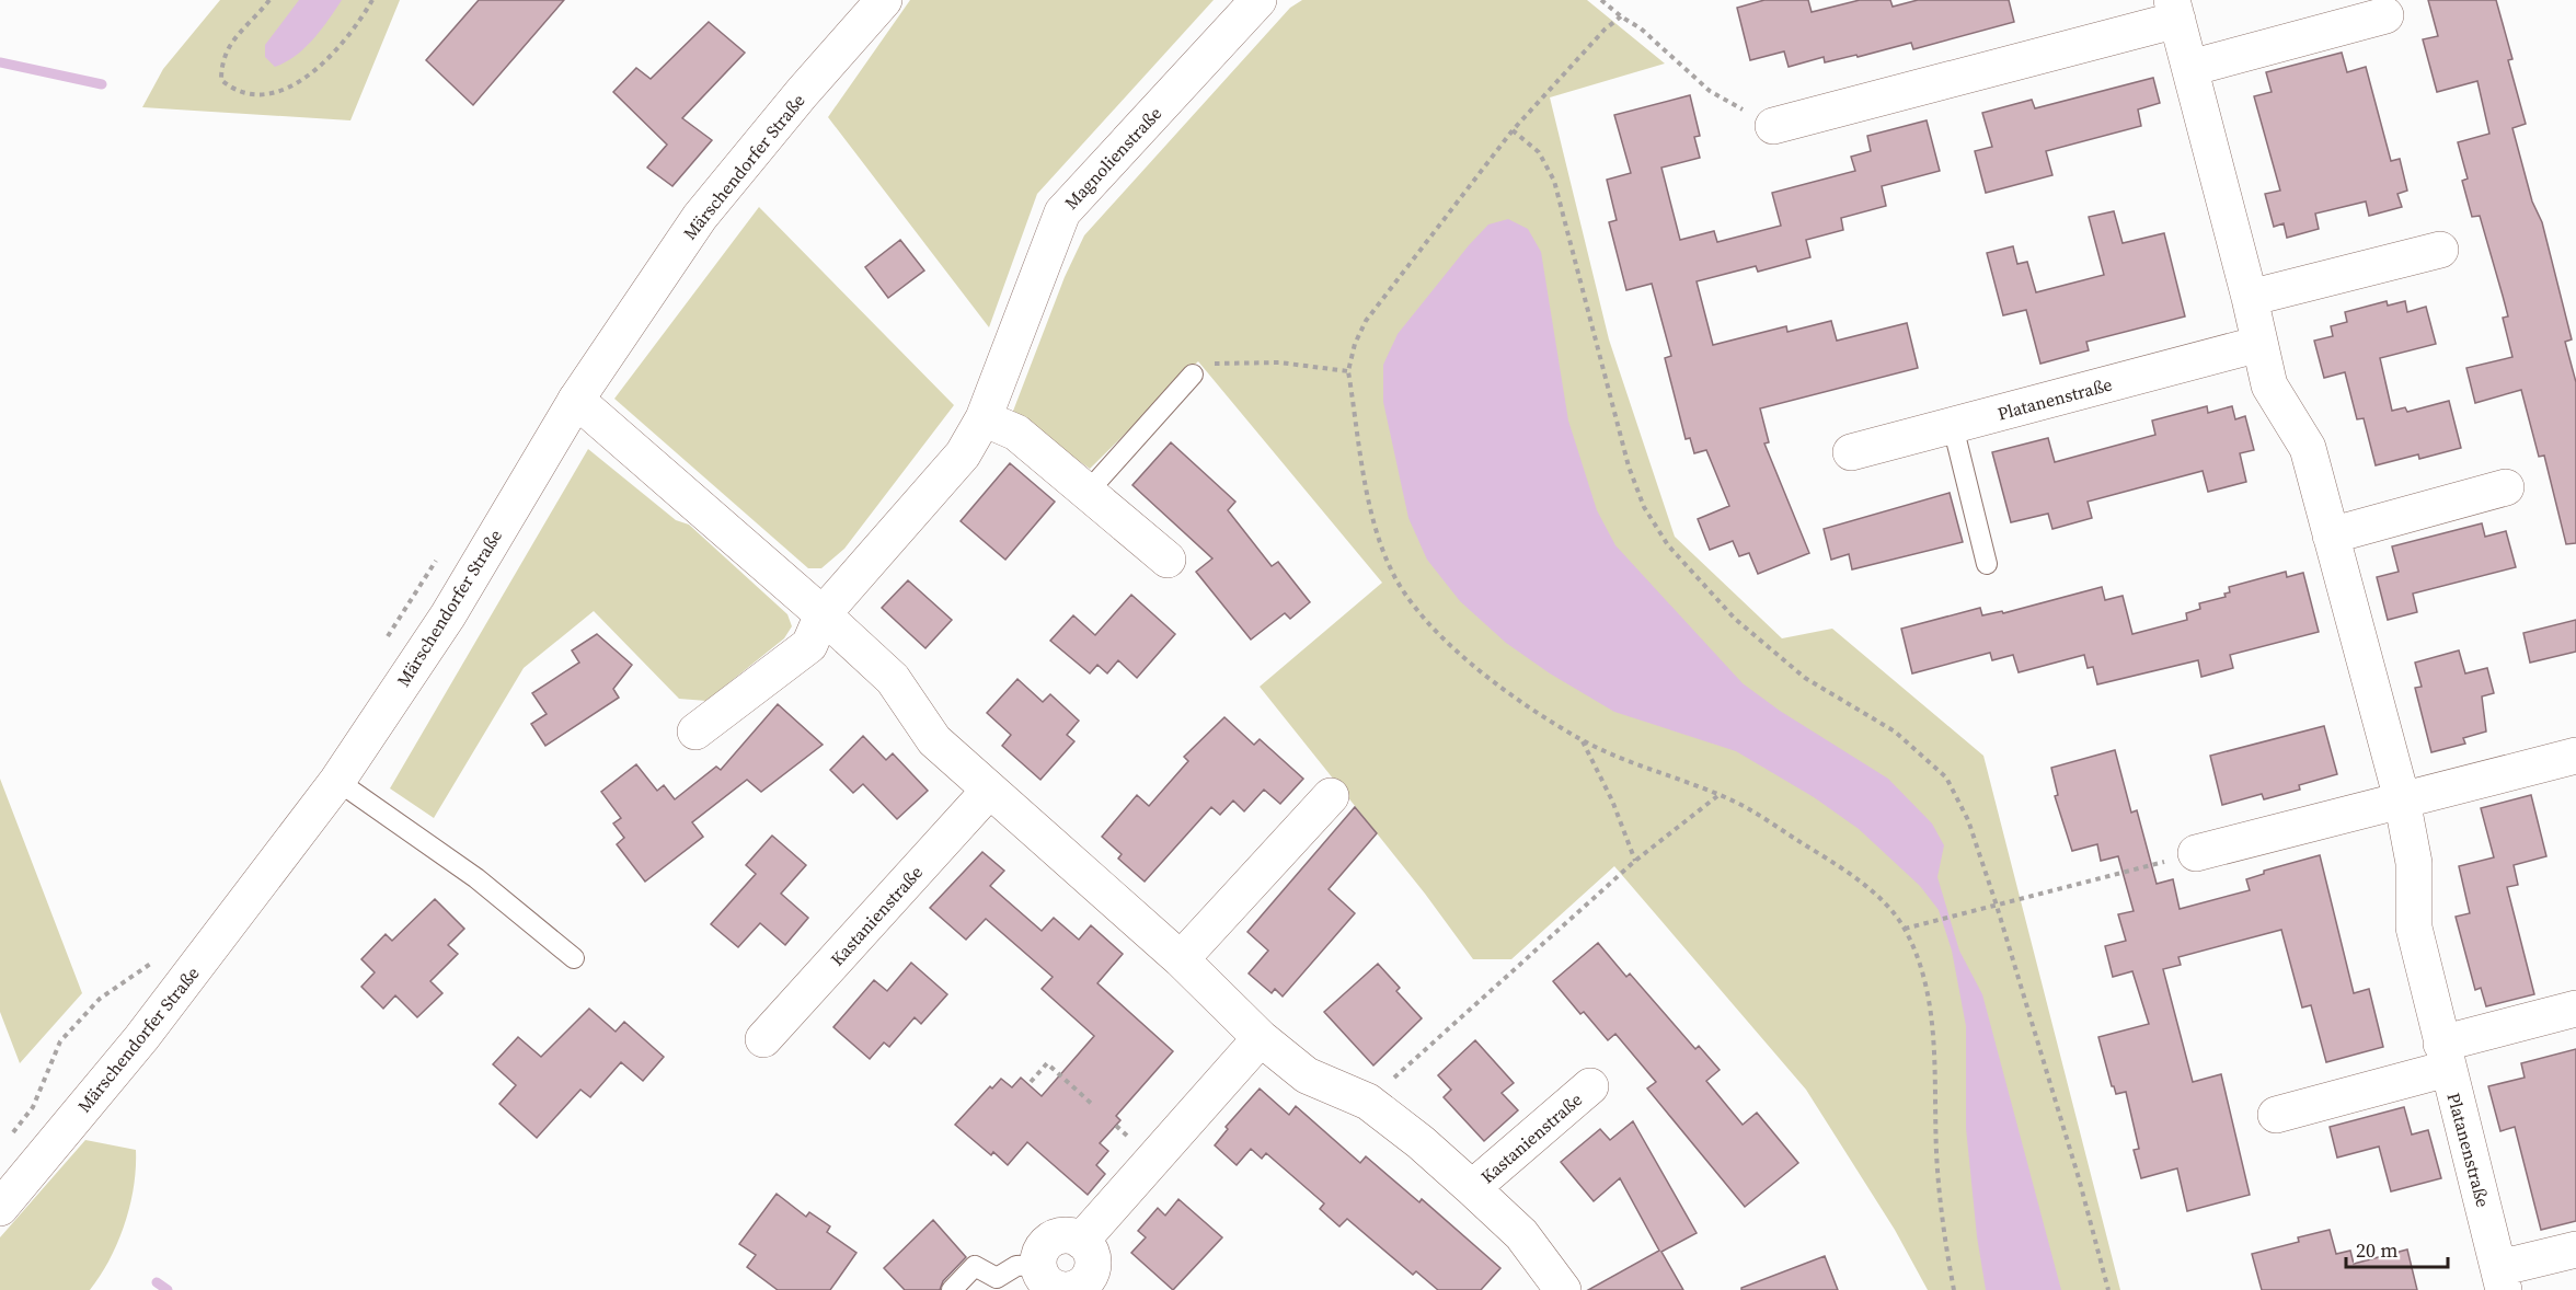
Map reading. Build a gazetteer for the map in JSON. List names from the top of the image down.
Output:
{
  "streets": {
    "street": [
      "Magnolienstraße",
      "Märschendorfer Straße",
      "Platanenstraße",
      "Kastanienstraße"
    ]
  },
  "crossings": [
    ["Magnolienstraße", "Kastanienstraße"],
    ["Märschendorfer Straße", "Kastanienstraße"]
  ],
  "scale_bar": "20 m"
}
